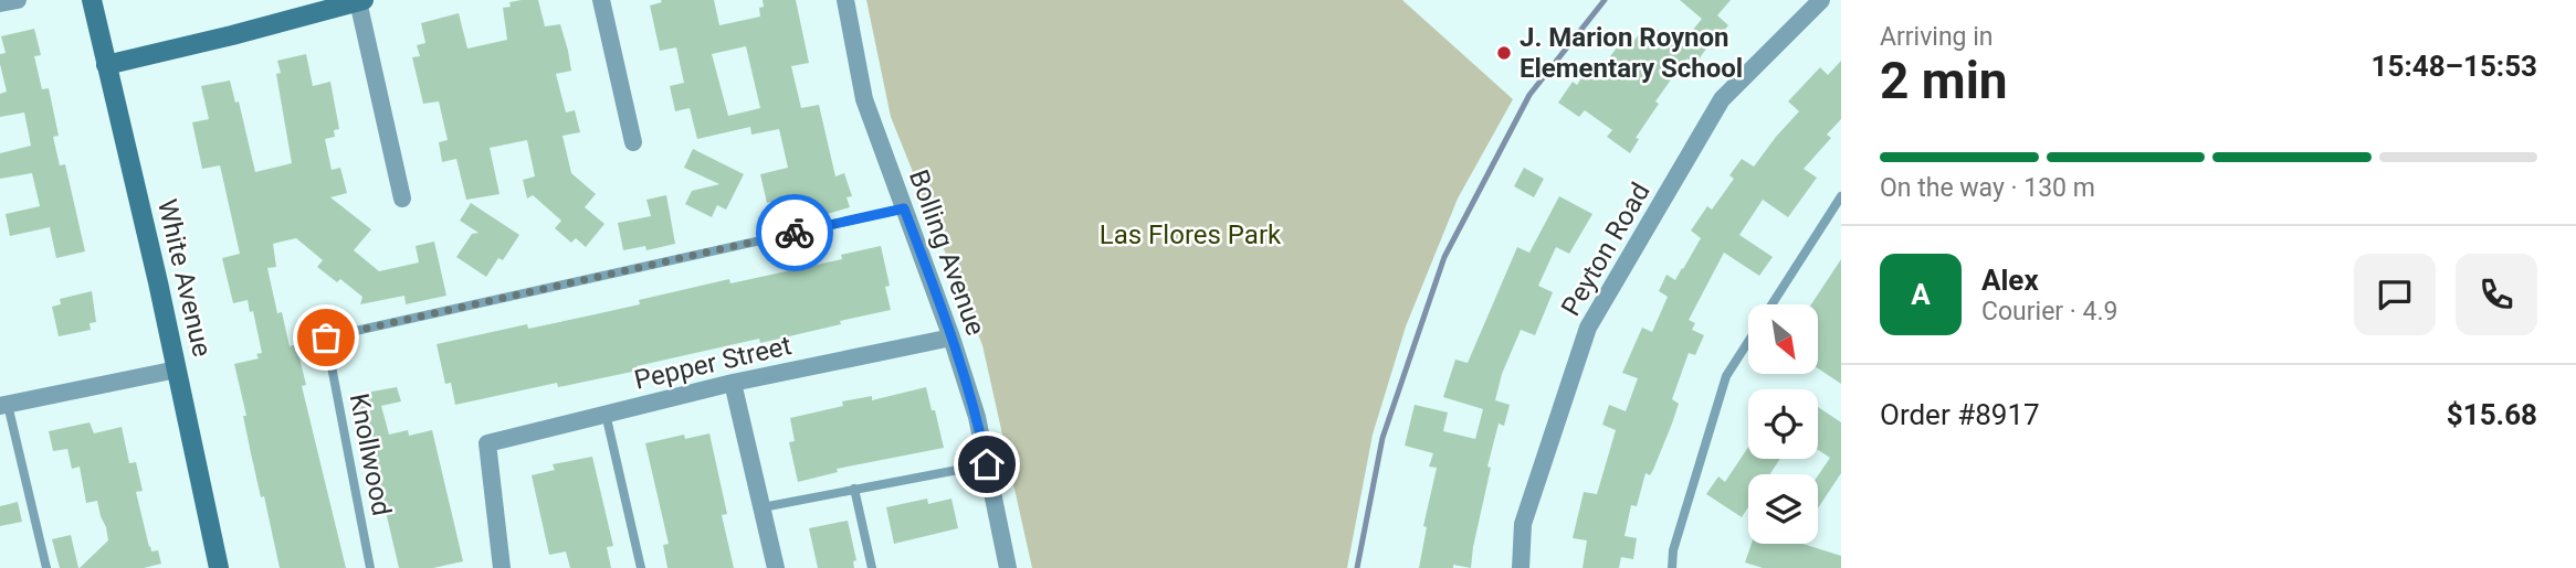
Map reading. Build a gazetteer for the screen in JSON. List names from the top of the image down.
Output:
{
  "streets": {
    "main road": ["White Avenue"],
    "street": ["Peyton Road", "Bolling Avenue", "Pepper Street"],
    "lane": ["Knollwood"]
  },
  "crossings": [
    ["Bolling Avenue", "Pepper Street"],
    ["Bolling Avenue", "Knollwood"]
  ],
  "parks": ["Las Flores Park"],
  "places": ["J. Marion Roynon Elementary School"],
  "north": "bottom right",
  "page": {
    "heading": ["2 min", "Arriving in", "15:48–15:53"],
    "panel": [
      "Alex",
      "Courier · 4.9",
      "Order #8917",
      "$15.68"
    ],
    "bar": "On the way · 130 m",
    "round": "A"
  }
}
